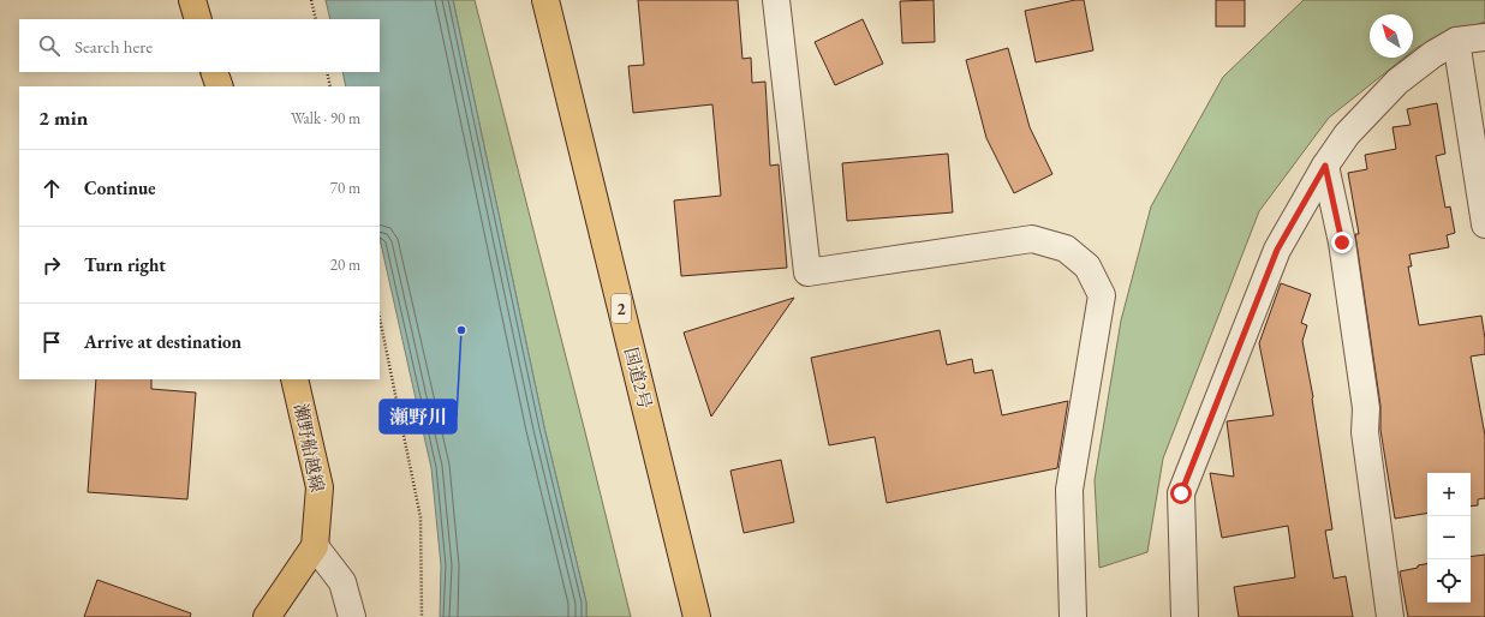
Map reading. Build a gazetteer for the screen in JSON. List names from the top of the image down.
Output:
{
  "streets": {
    "main road": ["2", "国道2号", "瀬野船越線"]
  },
  "places": ["瀬野川"],
  "north": "top left",
  "page": {
    "search": "Search here",
    "heading": ["2 min", "Walk · 90 m"],
    "list": [
      ["Continue", "70 m"],
      ["Turn right", "20 m"],
      "Arrive at destination"
    ],
    "map_buttons": ["+", "−"]
  }
}
